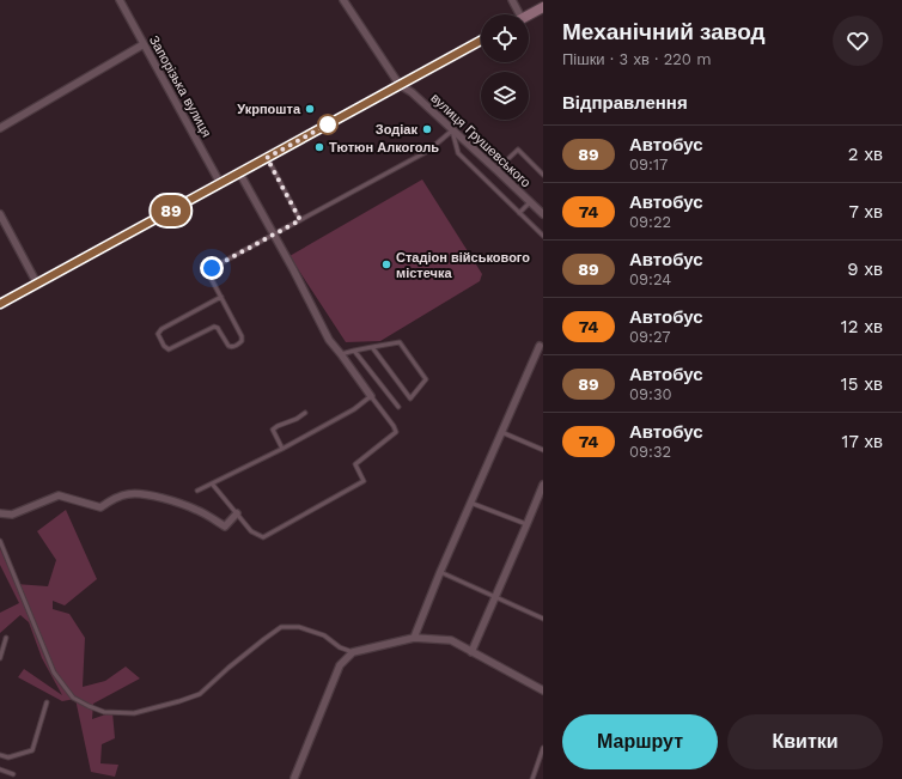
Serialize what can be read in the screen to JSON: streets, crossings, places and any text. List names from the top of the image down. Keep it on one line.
{"streets":{"street":["Запорізька вулиця","вулиця Грушевського"]},"places":["Укрпошта","Зодіак","Тютюн Алкоголь","Стадіон військового містечка"],"lines":["bus line 89"],"page":{"on_map":"89","heading":[["Механічний завод","Пішки · 3 хв · 220 m"],"Відправлення"],"list":[{"mark":"89","name":"Автобус","note":"09:17","value":"2 хв"},{"mark":"74","name":"Автобус","note":"09:22","value":"7 хв"},{"mark":"89","name":"Автобус","note":"09:24","value":"9 хв"},{"mark":"74","name":"Автобус","note":"09:27","value":"12 хв"},{"mark":"89","name":"Автобус","note":"09:30","value":"15 хв"},{"mark":"74","name":"Автобус","note":"09:32","value":"17 хв"}],"buttons":["Маршрут","Квитки"]}}
